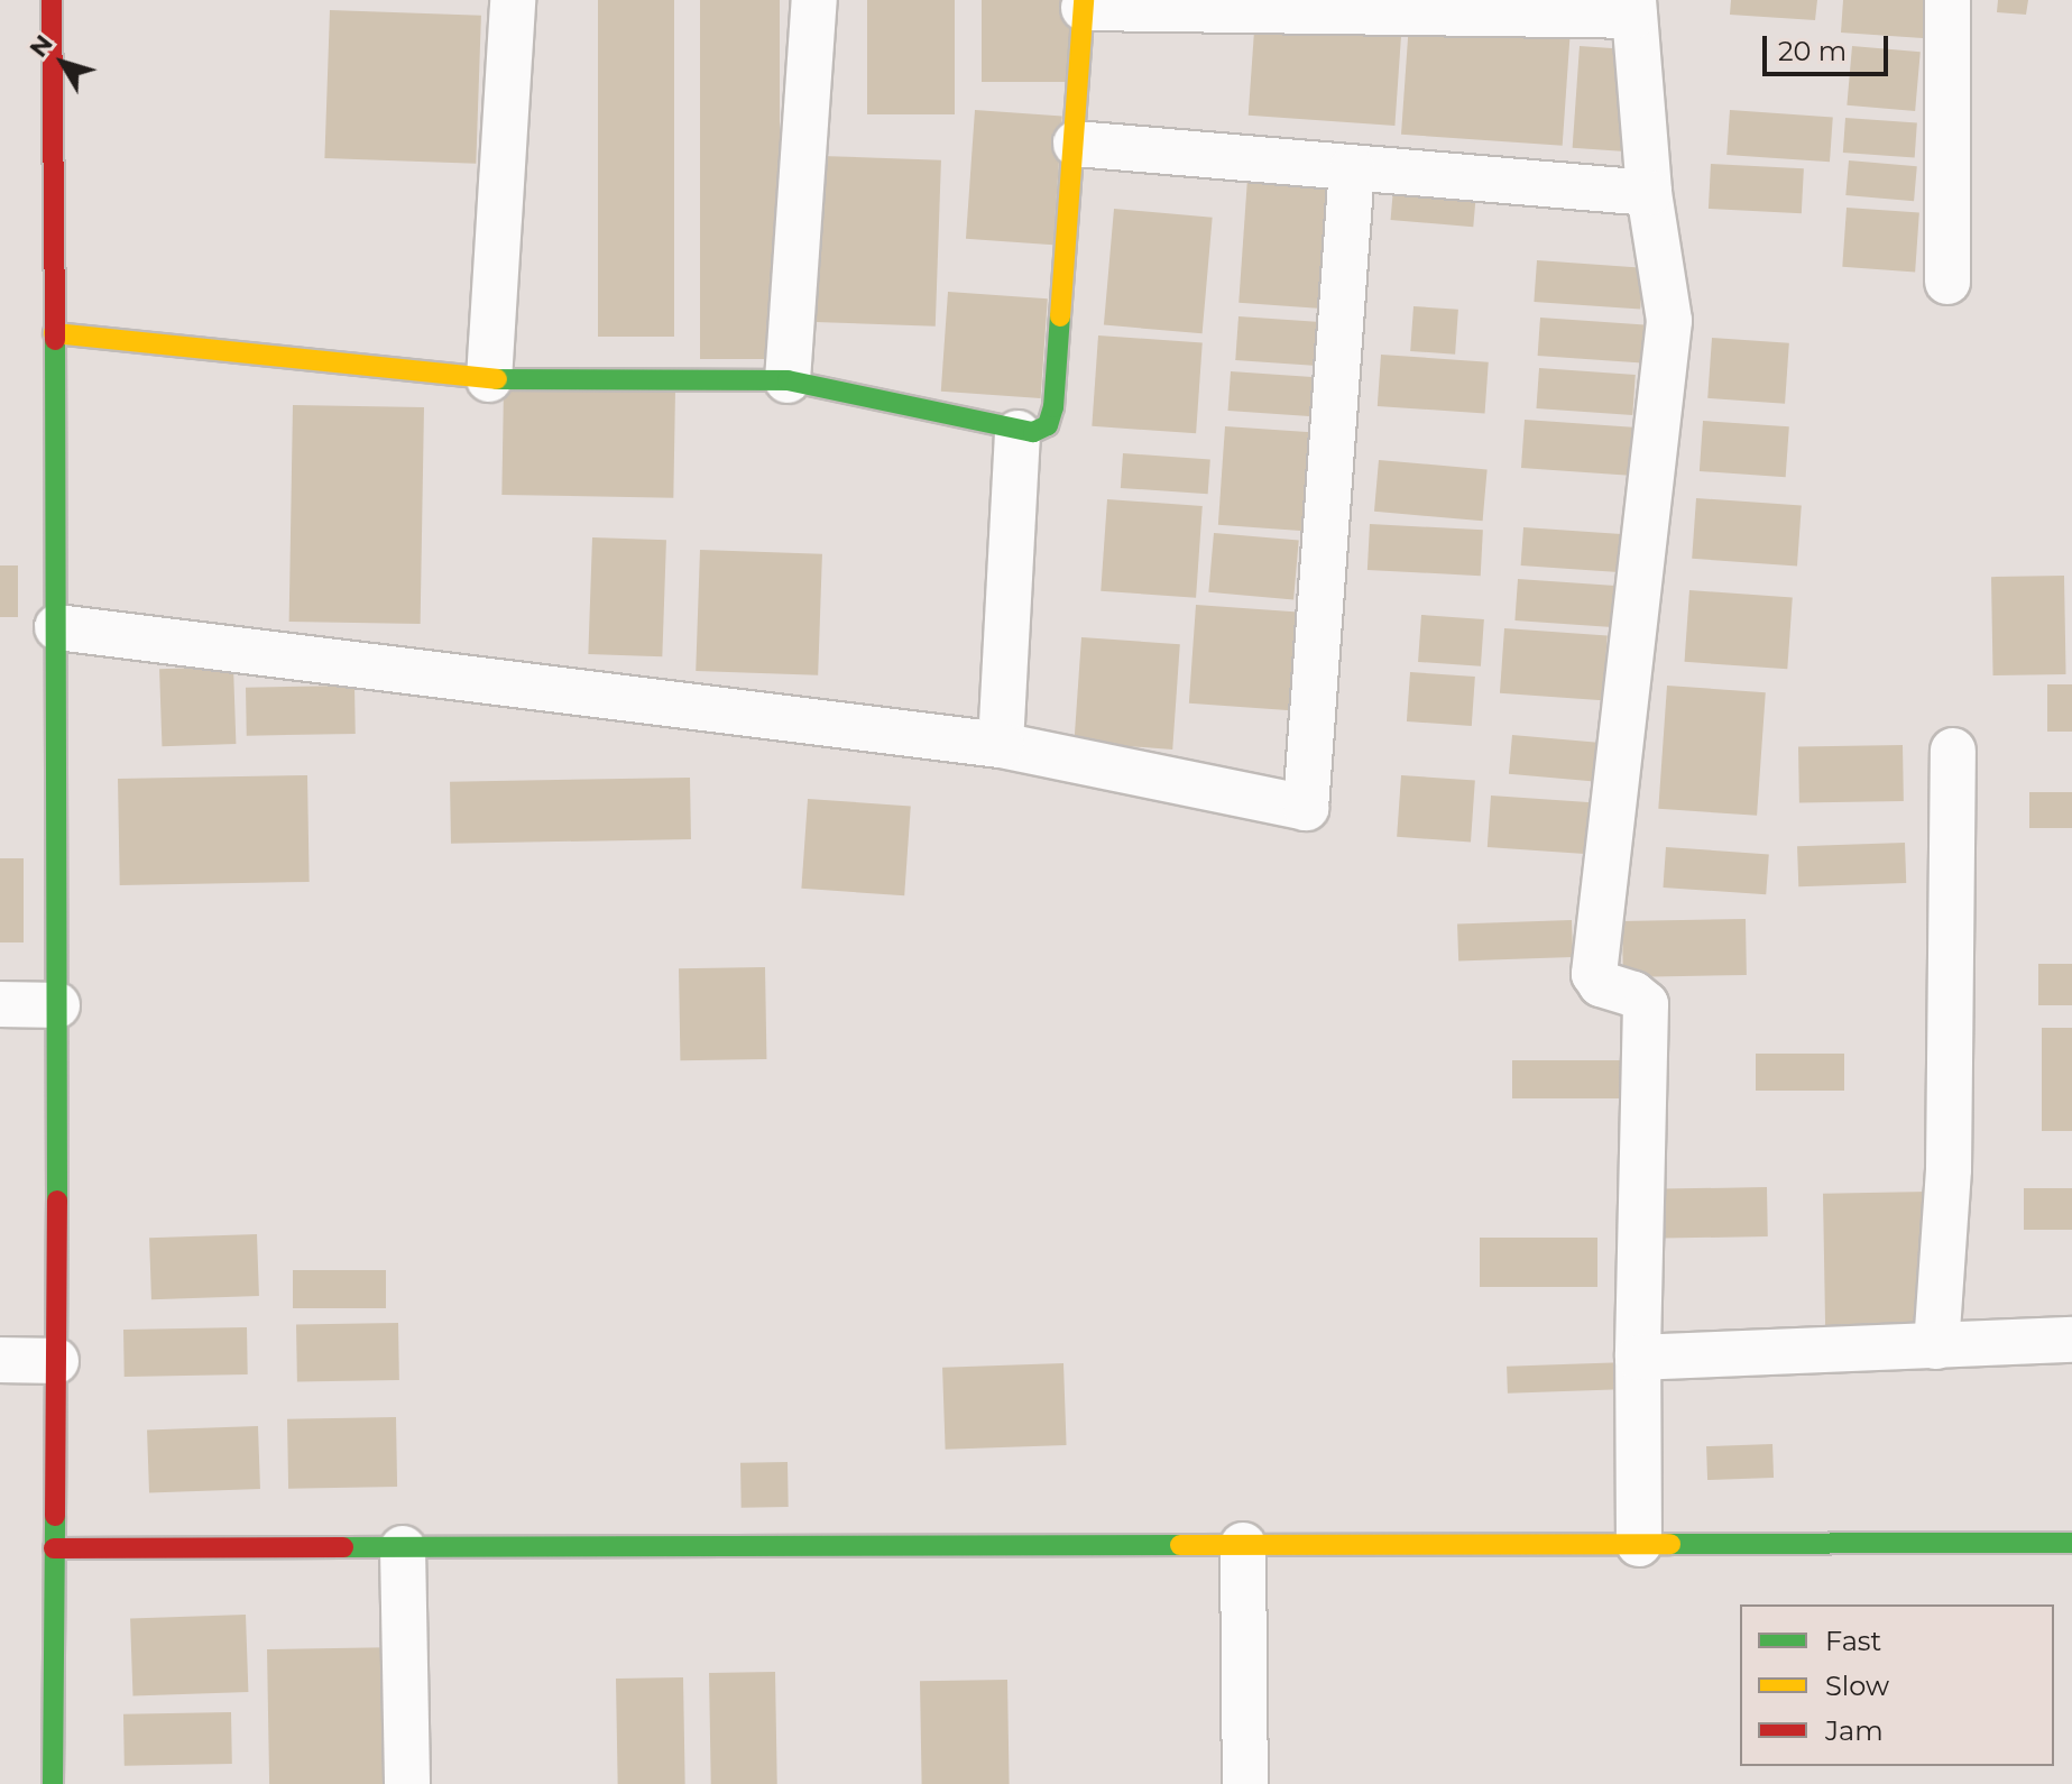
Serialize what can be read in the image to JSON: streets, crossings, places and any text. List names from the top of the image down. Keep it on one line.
{"legend":["Fast","Slow","Jam"],"scale_bar":"20 m","north":"top left"}
